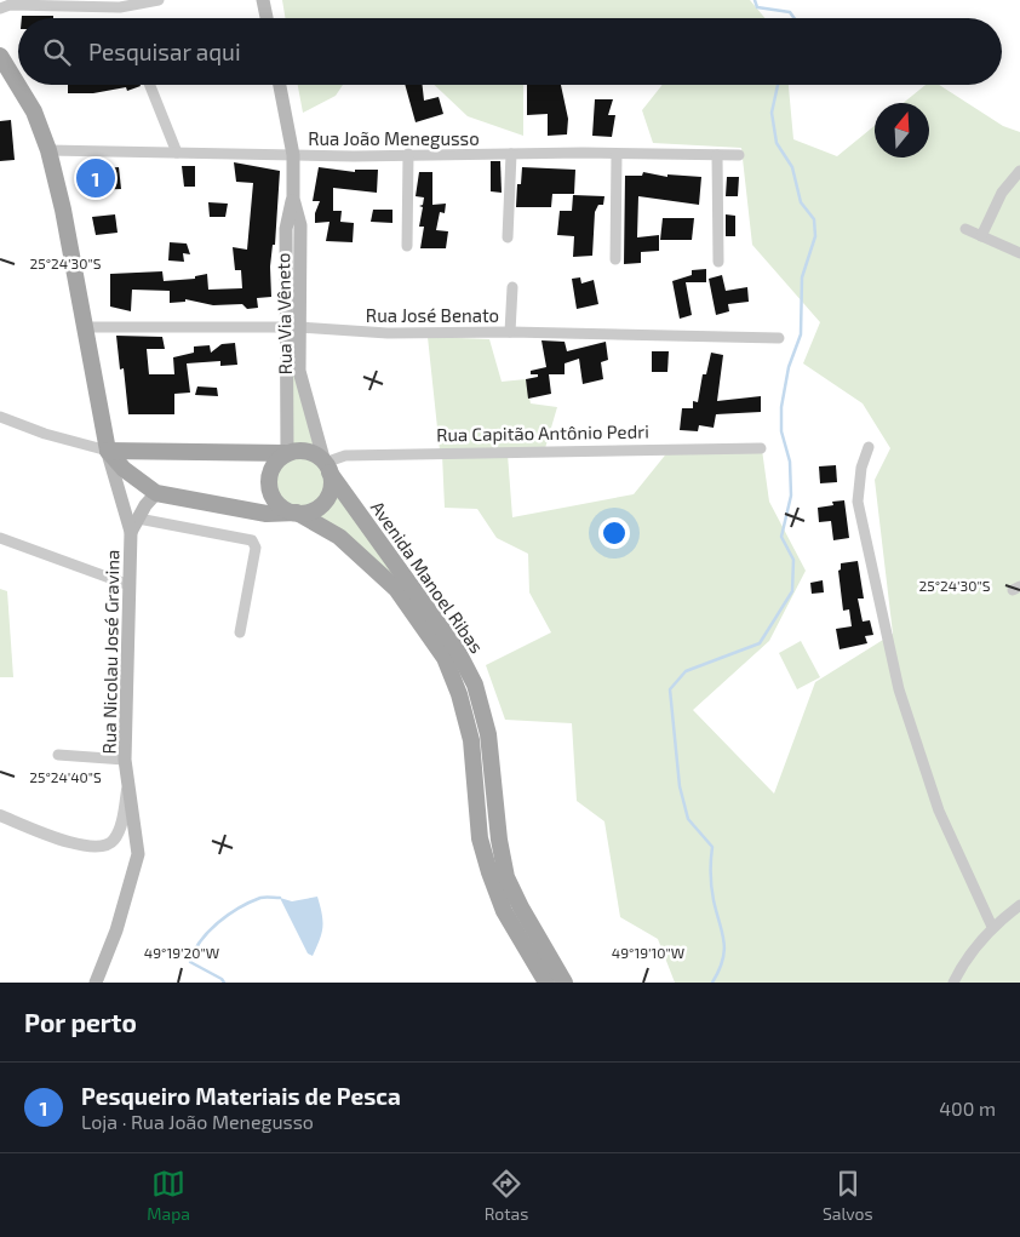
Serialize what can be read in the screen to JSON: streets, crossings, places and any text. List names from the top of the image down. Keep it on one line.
{"streets":{"main road":["Rua Via Vêneto","Avenida Manoel Ribas","Rua Nicolau José Gravina"],"street":["Rua João Menegusso","Rua José Benato","Rua Capitão Antônio Pedri"]},"crossings":[["Rua João Menegusso","Rua Via Vêneto"],["Rua Via Vêneto","Rua José Benato"],["Rua Via Vêneto","Rua Capitão Antônio Pedri"],["Rua Via Vêneto","Avenida Manoel Ribas"],["Rua Capitão Antônio Pedri","Avenida Manoel Ribas"],["Avenida Manoel Ribas","Rua Nicolau José Gravina"]],"north":"top","page":{"search":"Pesquisar aqui","pins":"1","heading":"Por perto","list":[{"mark":"1","name":"Pesqueiro Materiais de Pesca","note":"Loja · Rua João Menegusso","value":"400 m"}],"nav":["Mapa","Rotas","Salvos"]},"coordinates":["25°24'30\"S","25°24'40\"S","49°19'20\"W","49°19'10\"W"]}
